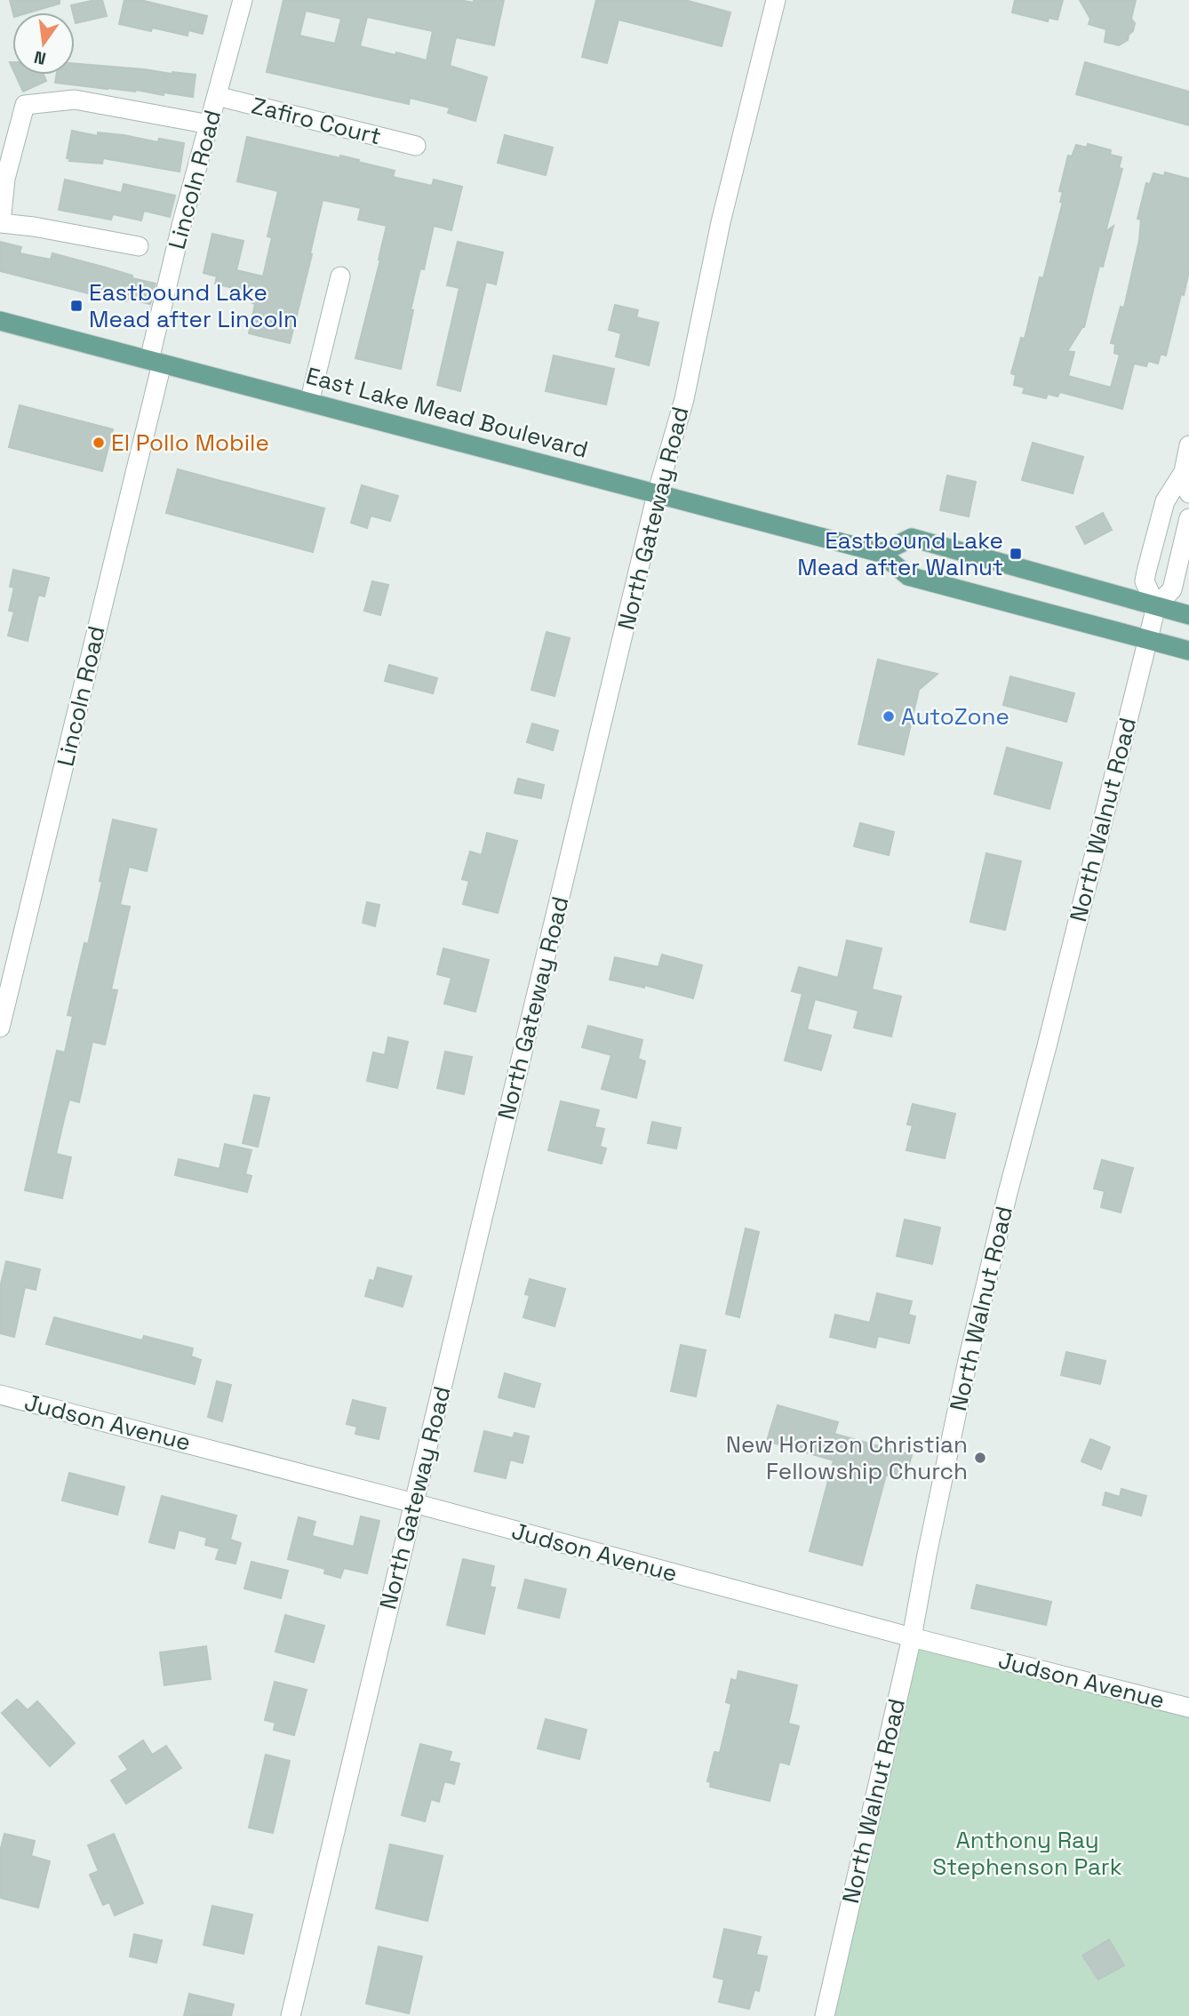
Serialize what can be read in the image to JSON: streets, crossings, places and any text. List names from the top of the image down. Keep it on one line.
{"streets":{"main road":["East Lake Mead Boulevard"],"street":["Zafiro Court","Lincoln Road","North Gateway Road","North Walnut Road","Judson Avenue"]},"crossings":[["Zafiro Court","Lincoln Road"],["Lincoln Road","East Lake Mead Boulevard"],["East Lake Mead Boulevard","North Gateway Road"],["East Lake Mead Boulevard","North Walnut Road"],["North Gateway Road","Judson Avenue"],["North Walnut Road","Judson Avenue"]],"parks":["Anthony Ray Stephenson Park"],"places":{"transit":["Eastbound Lake Mead after Lincoln","Eastbound Lake Mead after Walnut"],"other":["El Pollo Mobile","AutoZone","New Horizon Christian Fellowship Church"]},"north":"bottom"}
